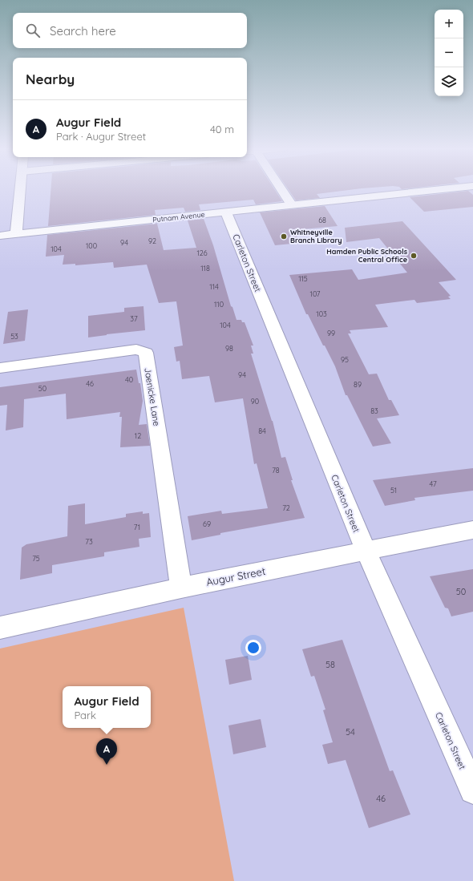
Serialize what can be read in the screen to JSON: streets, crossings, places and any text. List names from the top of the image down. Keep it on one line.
{"streets":{"street":["Putnam Avenue","Carleton Street","Jaenicke Lane","Augur Street"]},"crossings":[["Putnam Avenue","Carleton Street"],["Carleton Street","Augur Street"],["Jaenicke Lane","Augur Street"]],"places":["Whitneyville Branch Library","Hamden Public Schools Central Office"],"house_numbers":["68","92","94","100","104","126","118","115","114","107","110","103","37","104","99","53","98","95","94","40","46","89","50","90","83","84","12","78","47","51","72","69","71","73","75","50","58","54","46"],"page":{"map_buttons":["+","−"],"search":"Search here","heading":"Nearby","list":[{"mark":"A","name":"Augur Field","note":"Park · Augur Street","value":"40 m"}],"popup":["Augur Field","Park"],"pins":"A"}}
